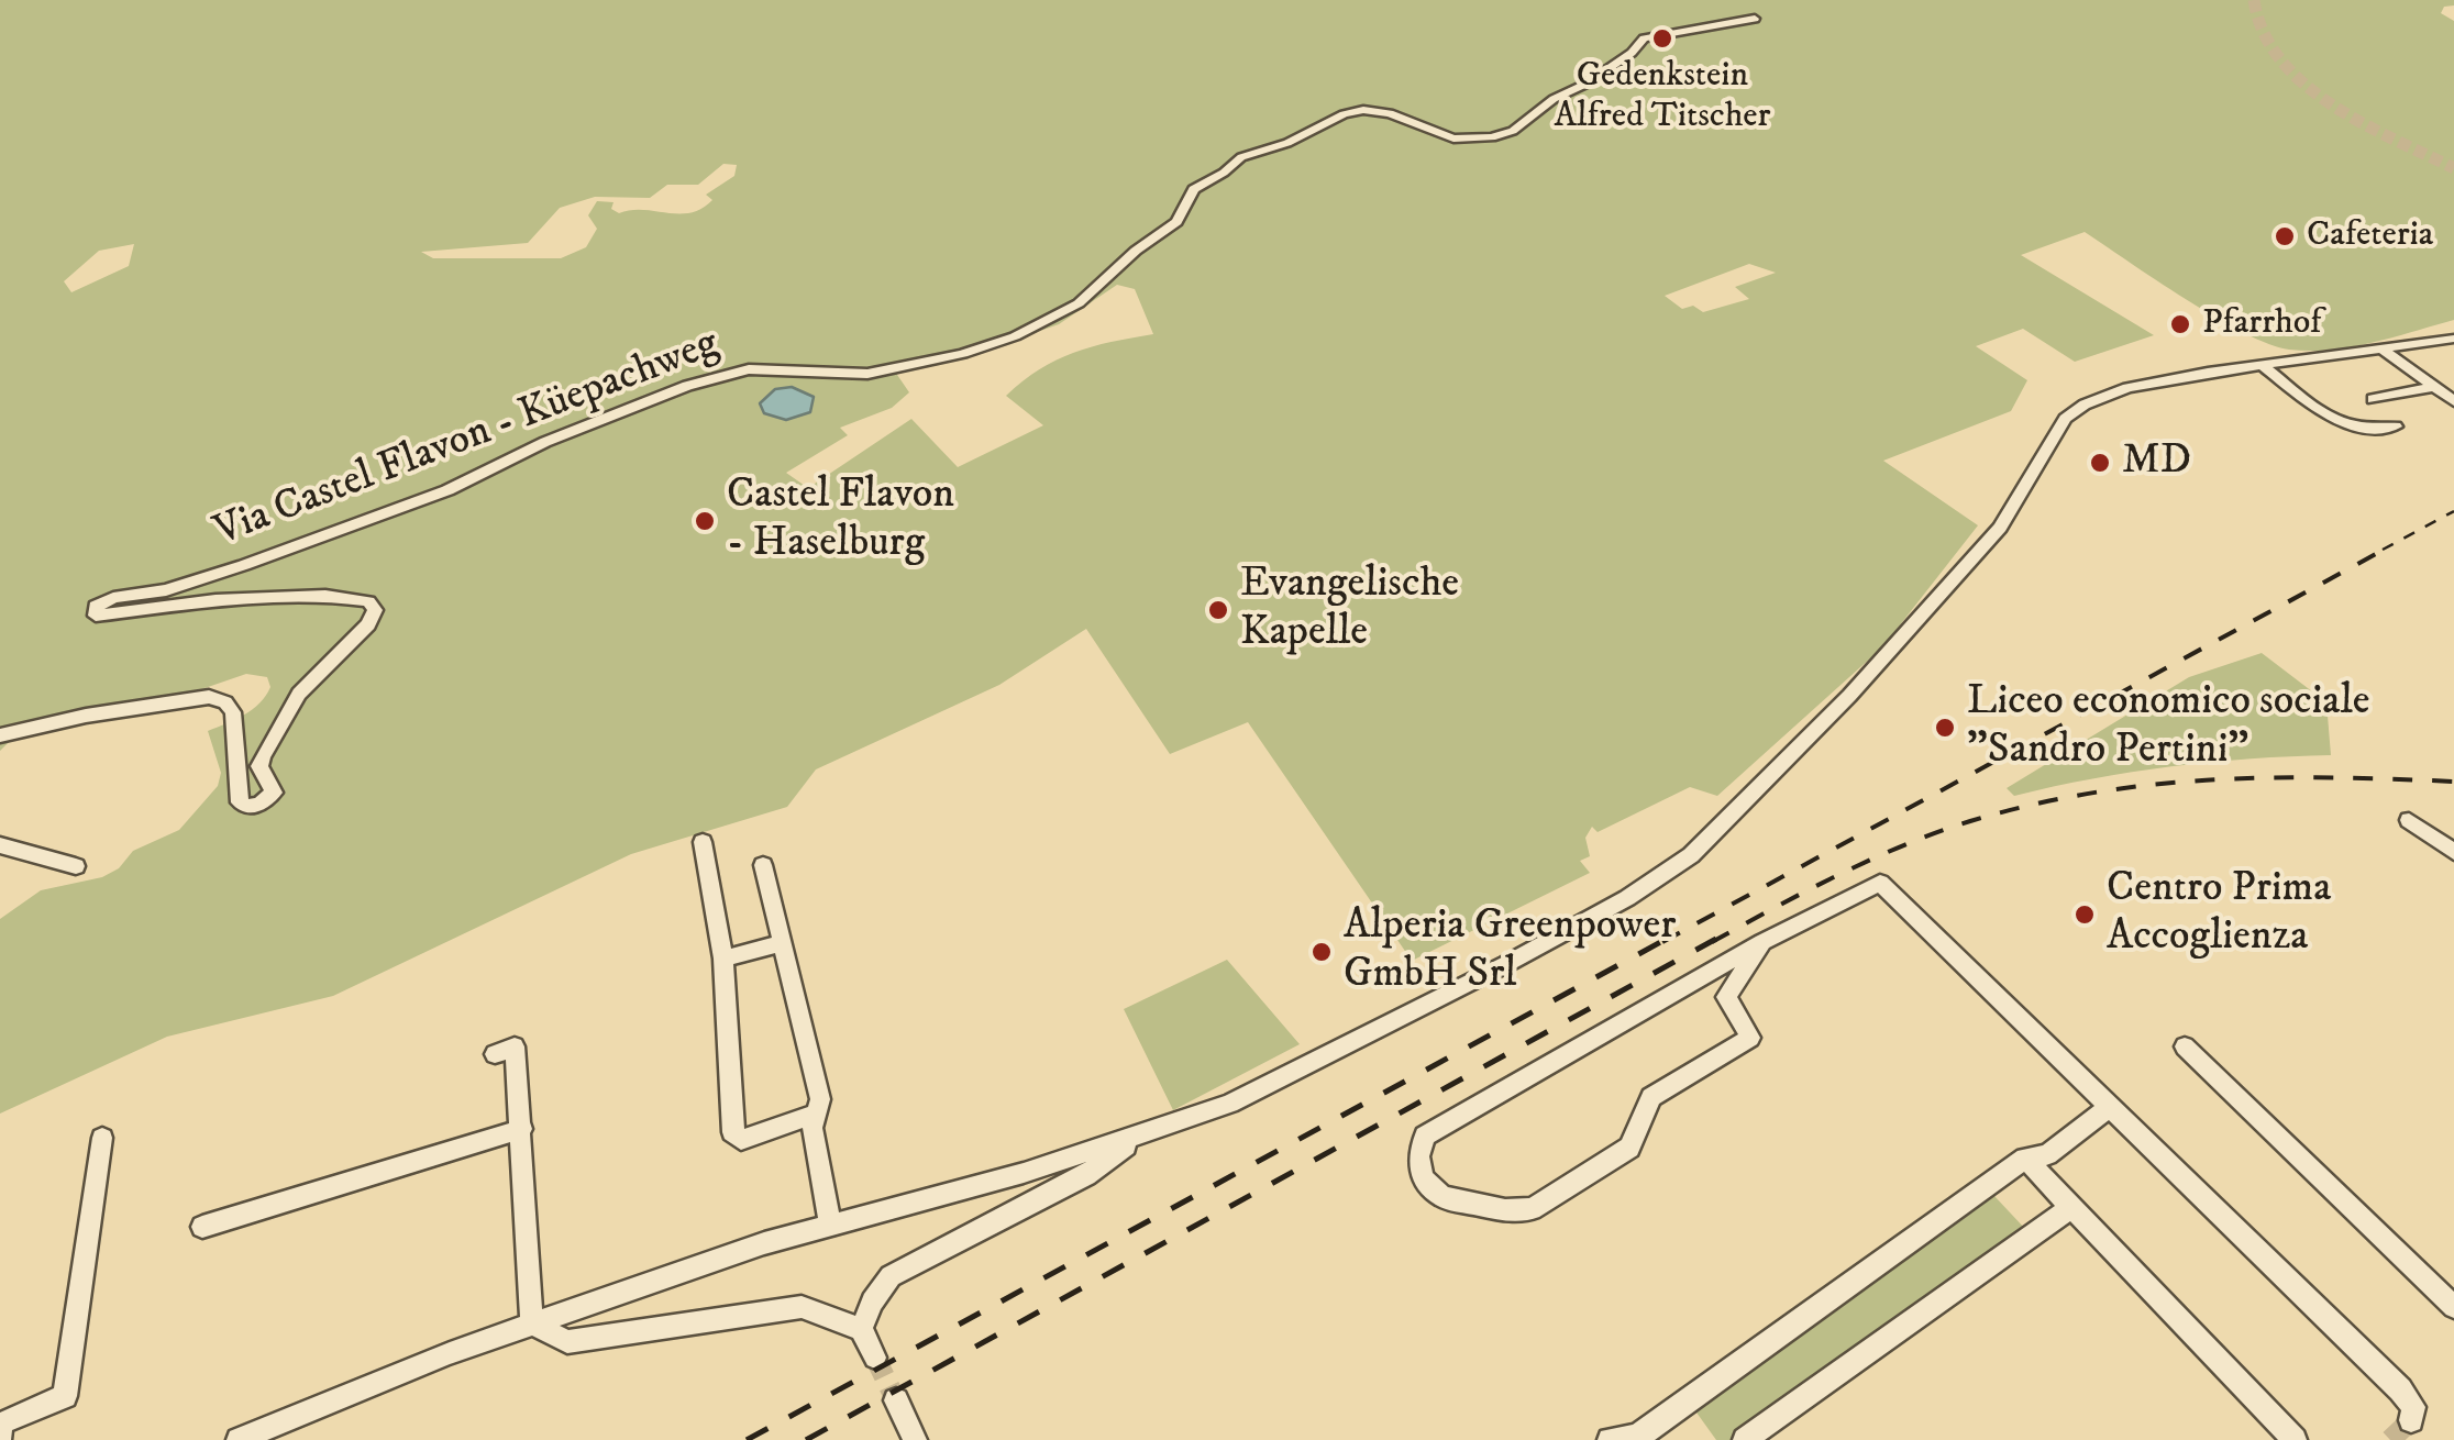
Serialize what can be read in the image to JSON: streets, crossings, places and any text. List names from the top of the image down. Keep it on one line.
{"streets":{"street":["Via Castel Flavon - Küepachweg"]},"places":["Gedenkstein Alfred Titscher","Cafeteria","Pfarrhof","MD","Castel Flavon - Haselburg","Evangelische Kapelle","Liceo economico sociale \"Sandro Pertini\"","Centro Prima Accoglienza","Alperia Greenpower GmbH Srl"]}
